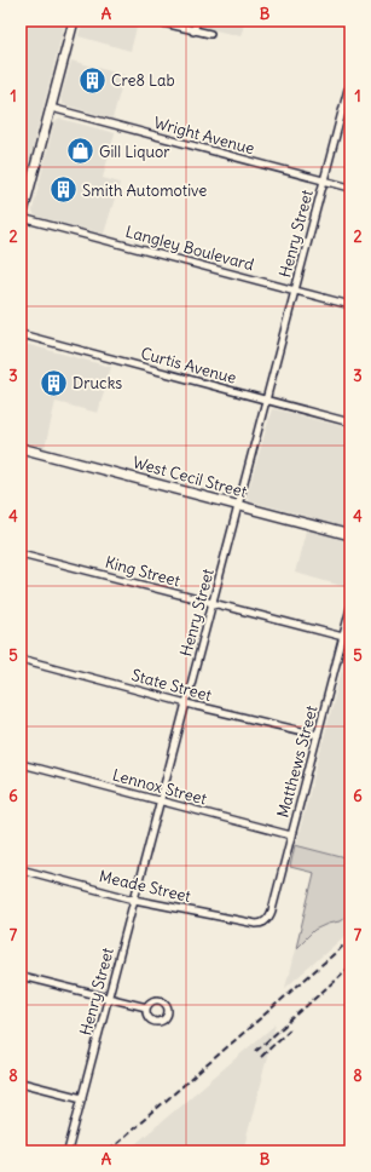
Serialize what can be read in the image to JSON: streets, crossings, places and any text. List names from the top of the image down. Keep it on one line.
{"streets":{"main road":["West Cecil Street"],"street":["Wright Avenue","Henry Street","Langley Boulevard","Curtis Avenue","King Street","State Street","Matthews Street","Lennox Street","Meade Street"]},"crossings":[["Wright Avenue","Henry Street"],["Henry Street","Langley Boulevard"],["Henry Street","Curtis Avenue"],["Henry Street","West Cecil Street"],["Henry Street","King Street"],["Henry Street","State Street"],["Henry Street","Lennox Street"],["Henry Street","Meade Street"],["King Street","Matthews Street"],["State Street","Matthews Street"],["Matthews Street","Lennox Street"],["Matthews Street","Meade Street"]],"places":{"building":["Cre8 Lab","Smith Automotive","Drucks"],"shop":["Gill Liquor"]},"grid":{"columns":["A","B"],"rows":["1","2","3","4","5","6","7","8"]}}
